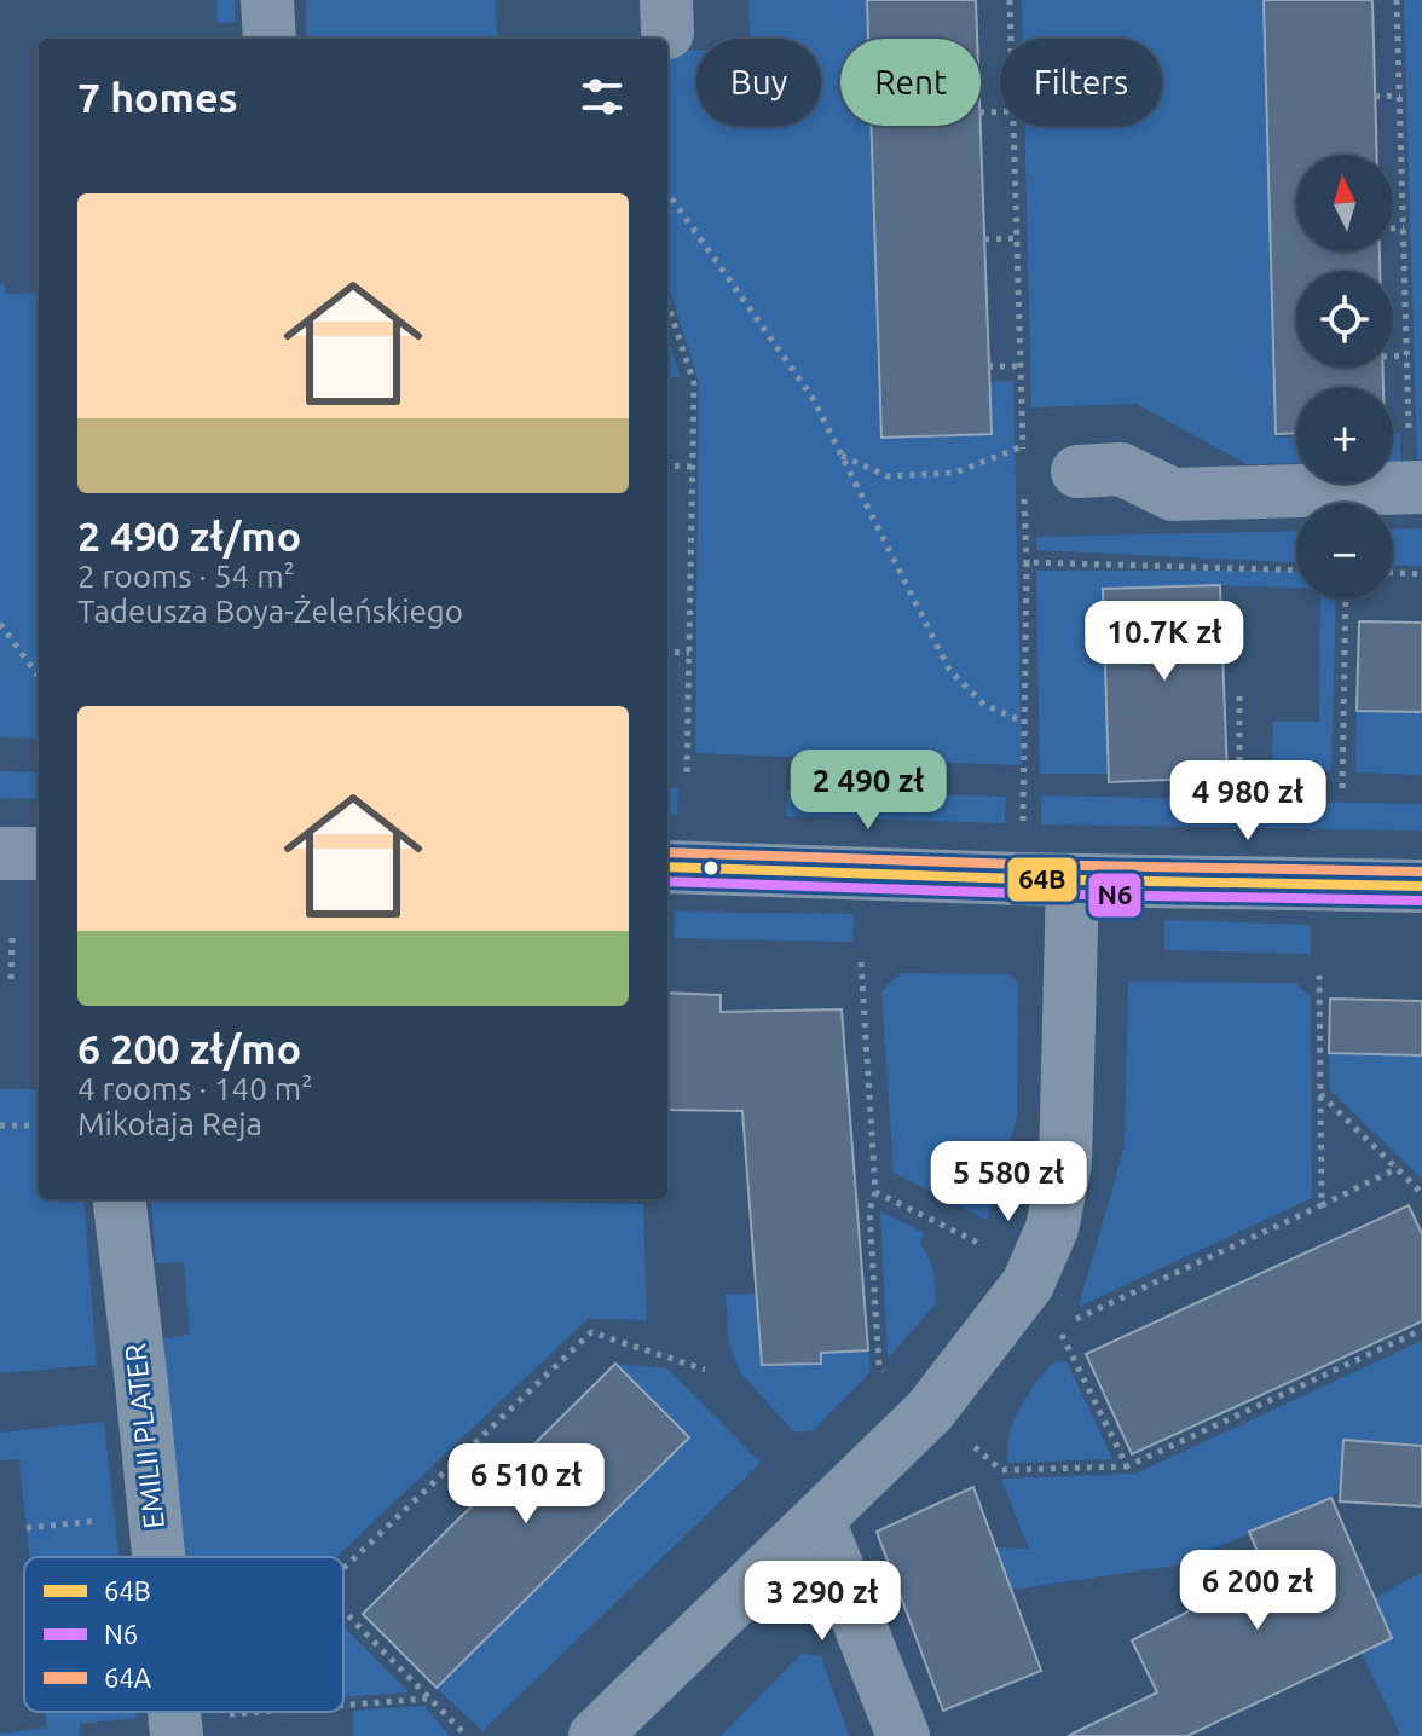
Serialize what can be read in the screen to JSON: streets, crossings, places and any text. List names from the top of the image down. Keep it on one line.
{"streets":{"street":["EMILII PLATER"]},"lines":["transit line 64A","transit line 64B","transit line N6"],"legend":["64B","N6","64A"],"north":"top","page":{"chip":["Buy","Rent","Filters"],"heading":"7 homes","map_buttons":["+","−"],"list":[{"name":"2 490 zł/mo","note":"2 rooms · 54 m² · Tadeusza Boya-Żeleńskiego"},{"name":"6 200 zł/mo","note":"4 rooms · 140 m² · Mikołaja Reja"}],"price":["10.7K zł","2 490 zł","4 980 zł","5 580 zł","6 510 zł","6 200 zł","3 290 zł"]}}
